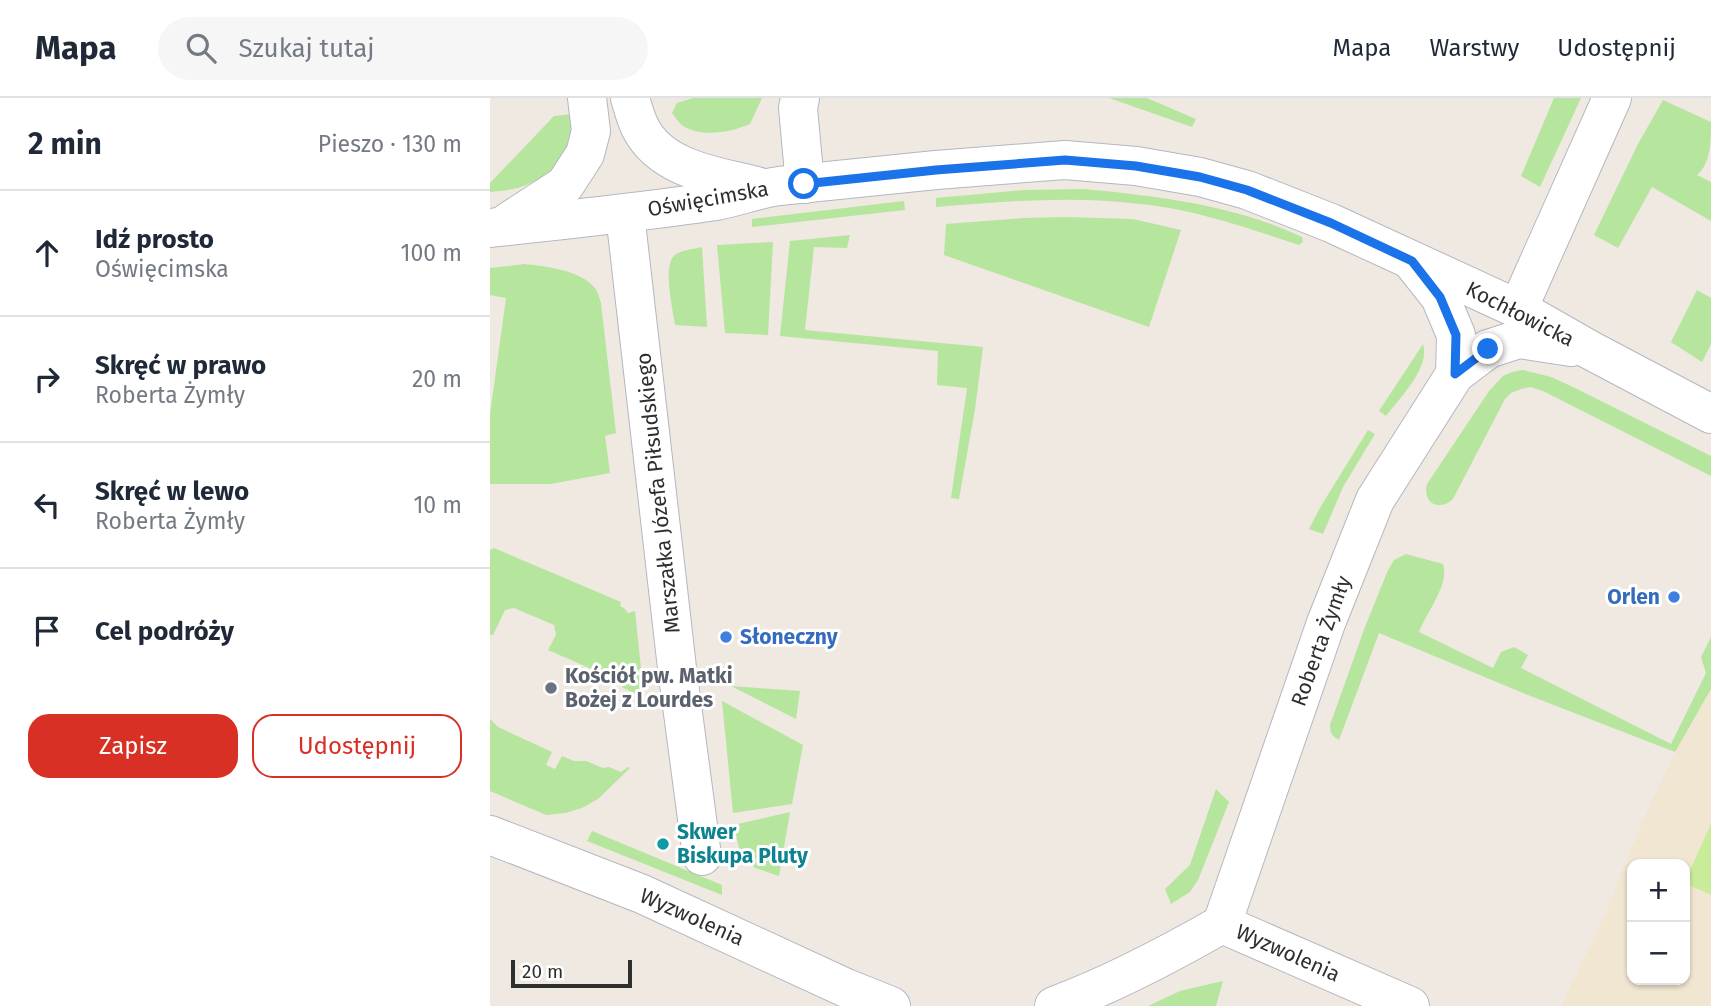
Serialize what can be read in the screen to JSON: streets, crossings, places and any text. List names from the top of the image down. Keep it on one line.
{"streets":{"street":["Oświęcimska","Kochłowicka","Marszałka Józefa Piłsudskiego","Roberta Żymły","Wyzwolenia"]},"crossings":[["Oświęcimska","Kochłowicka"],["Oświęcimska","Marszałka Józefa Piłsudskiego"],["Kochłowicka","Roberta Żymły"],["Roberta Żymły","Wyzwolenia"]],"places":["Orlen","Słoneczny","Kościół pw. Matki Bożej z Lourdes","Skwer Biskupa Pluty"],"scale_bar":"20 m","page":{"header":"Mapa","search":"Szukaj tutaj","nav":["Mapa","Warstwy","Udostępnij"],"heading":["2 min","Pieszo · 130 m"],"list":[["Idź prosto","Oświęcimska","100 m"],["Skręć w prawo","Roberta Żymły","20 m"],["Skręć w lewo","Roberta Żymły","10 m"],"Cel podróży"],"buttons":["Zapisz","Udostępnij"],"map_buttons":["+","−"],"scale":"20 m"}}
